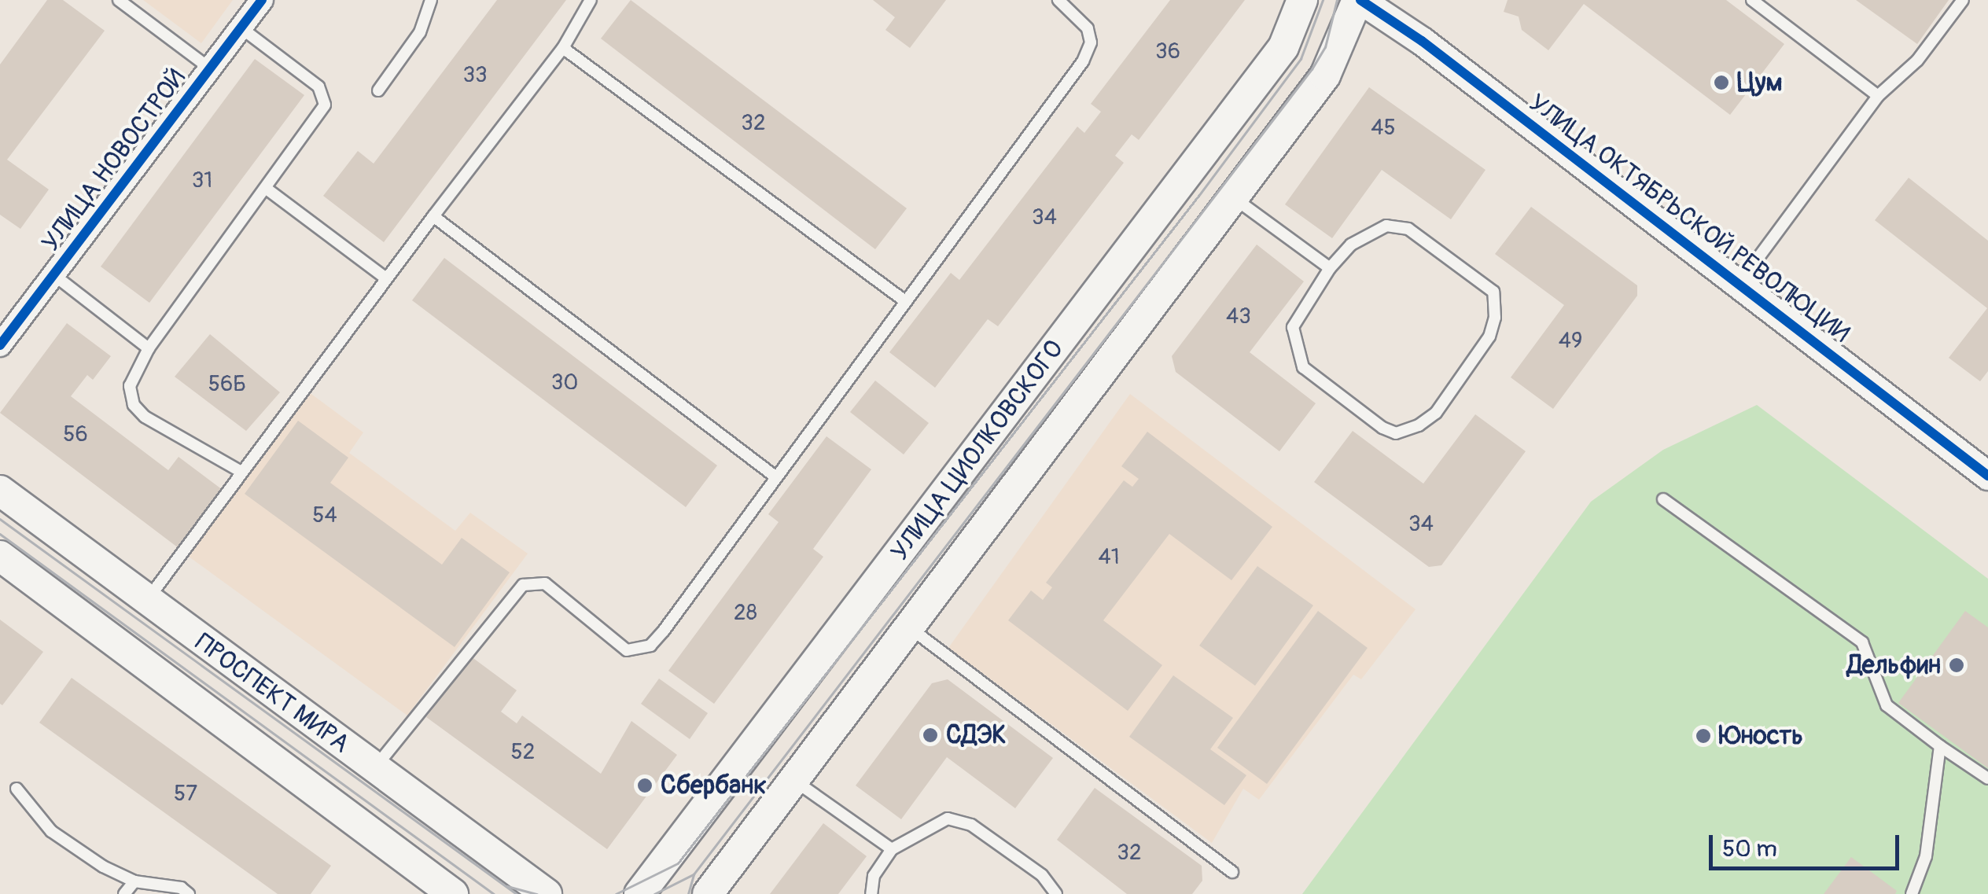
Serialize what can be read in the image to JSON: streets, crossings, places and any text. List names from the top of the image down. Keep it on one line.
{"streets":{"main road":["УЛИЦА ЦИОЛКОВСКОГО","ПРОСПЕКТ МИРА"],"street":["УЛИЦА НОВОСТРОЙ","УЛИЦА ОКТЯБРЬСКОЙ РЕВОЛЮЦИИ"]},"crossings":[["УЛИЦА ОКТЯБРЬСКОЙ РЕВОЛЮЦИИ","УЛИЦА ЦИОЛКОВСКОГО"]],"places":["Цум","Дельфин","СДЭК","Юность","Сбербанк"],"house_numbers":["36","33","32","45","31","34","43","49","30","56Б","56","54","34","41","28","52","57","32"],"scale_bar":"50 m"}
